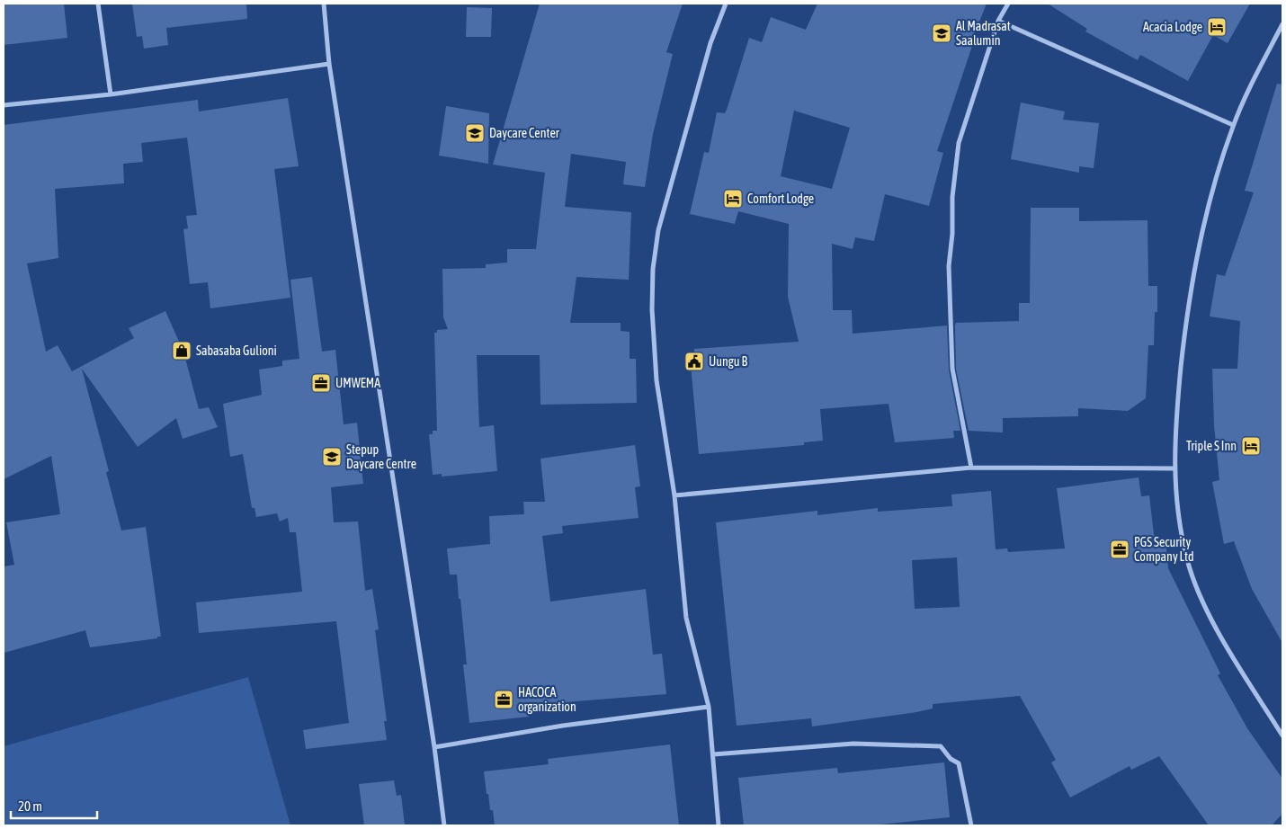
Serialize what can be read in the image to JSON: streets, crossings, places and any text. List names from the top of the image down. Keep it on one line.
{"places":{"hotel":["Acacia Lodge","Comfort Lodge","Triple S Inn"],"school or university":["Al Madrasat Saalumin","Daycare Center","Stepup Daycare Centre"],"shop":["Sabasaba Gulioni"],"public building":["Uungu B"],"office":["UMWEMA","PGS Security Company Ltd","HACOCA organization"]},"scale_bar":"20 m"}
